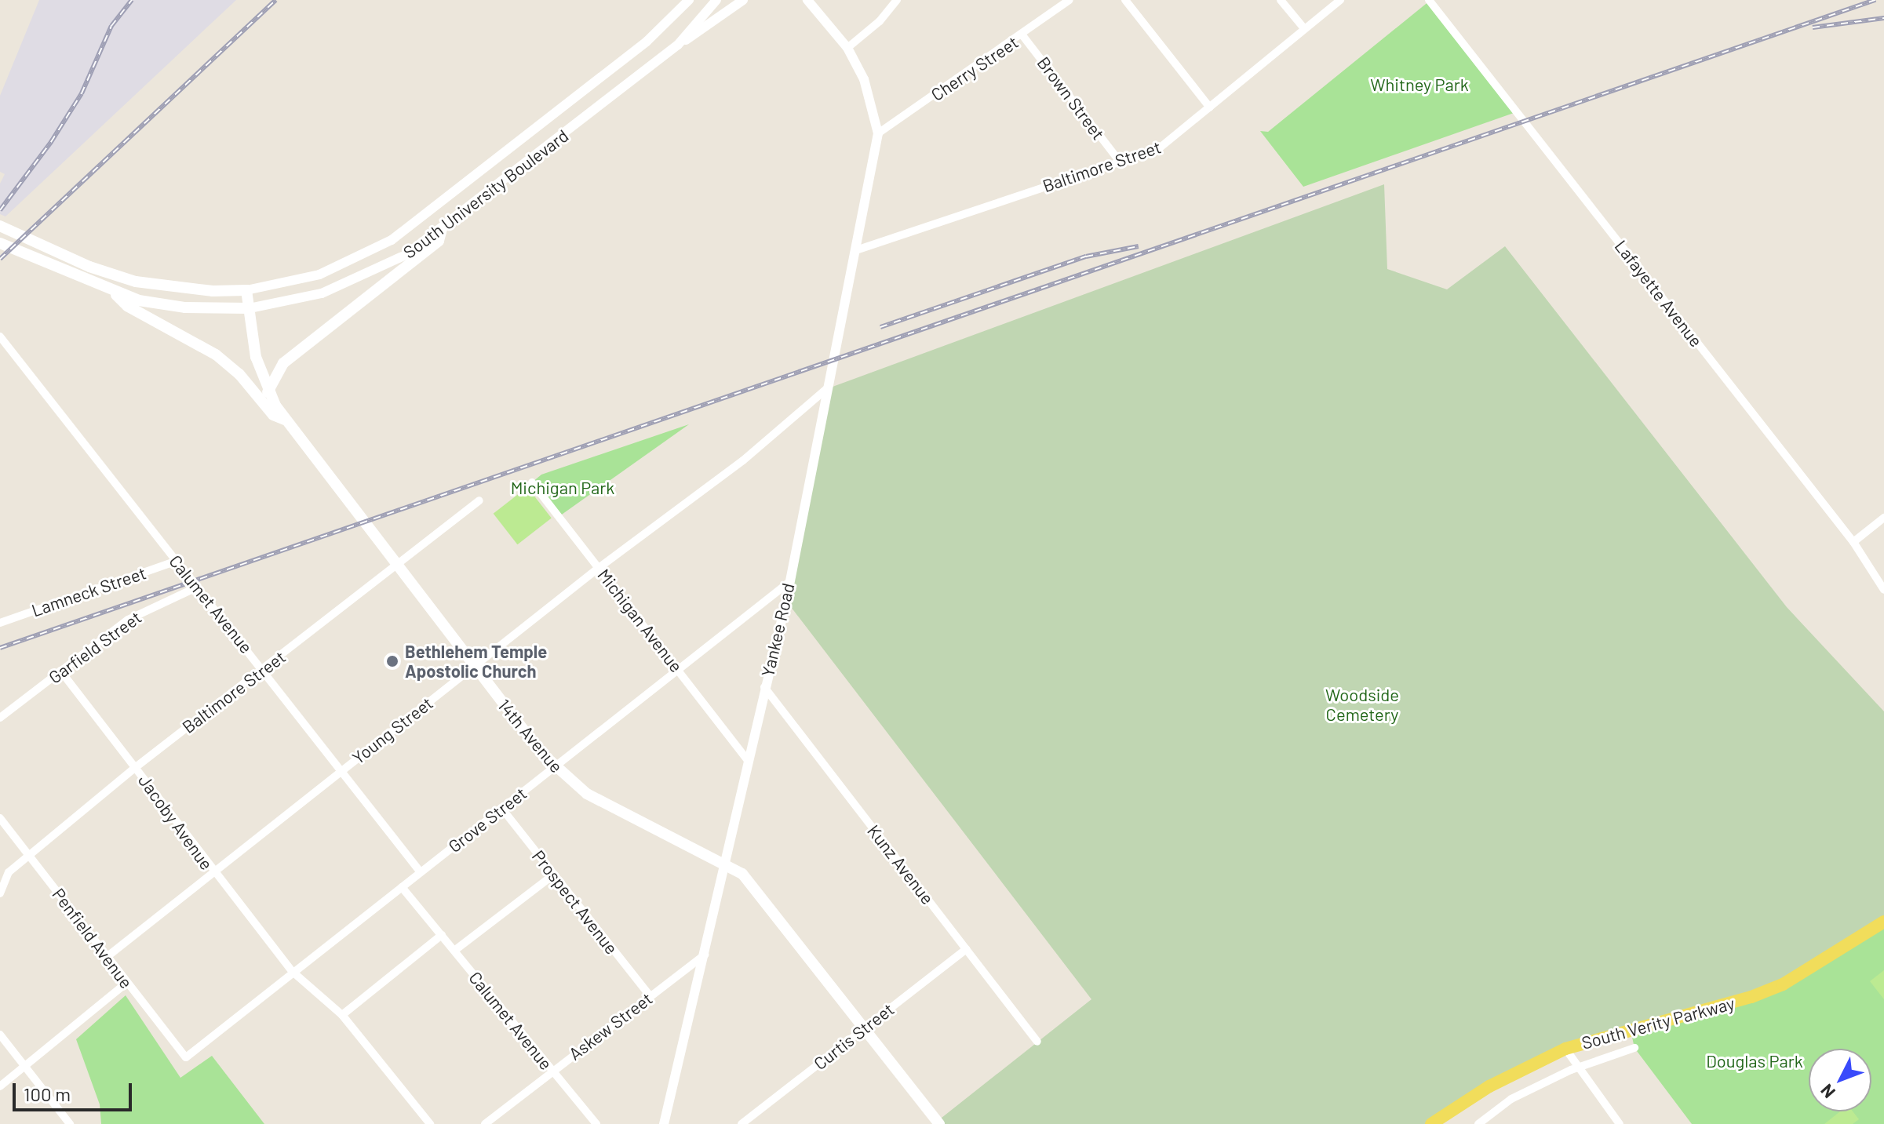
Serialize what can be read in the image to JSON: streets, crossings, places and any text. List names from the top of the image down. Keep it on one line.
{"streets":{"main road":["South University Boulevard","14th Avenue","South Verity Parkway"],"street":["Cherry Street","Brown Street","Baltimore Street","Lafayette Avenue","Lamneck Street","Calumet Avenue","Michigan Avenue","Yankee Road","Garfield Street","Young Street","Grove Street","Jacoby Avenue","Kunz Avenue","Prospect Avenue","Penfield Avenue","Askew Street","Curtis Street"]},"crossings":[["Cherry Street","Brown Street"],["Cherry Street","Yankee Road"],["Brown Street","Baltimore Street"],["Baltimore Street","Calumet Avenue"],["Baltimore Street","Yankee Road"],["Baltimore Street","14th Avenue"],["Baltimore Street","Jacoby Avenue"],["Baltimore Street","Penfield Avenue"],["South University Boulevard","14th Avenue"],["Lamneck Street","Calumet Avenue"],["Calumet Avenue","Garfield Street"],["Calumet Avenue","Young Street"],["Calumet Avenue","Grove Street"],["Calumet Avenue","Askew Street"],["Michigan Avenue","Yankee Road"],["Michigan Avenue","Young Street"],["Michigan Avenue","Grove Street"],["Yankee Road","Young Street"],["Yankee Road","14th Avenue"],["Yankee Road","Grove Street"],["Yankee Road","Kunz Avenue"],["Yankee Road","Askew Street"],["Garfield Street","Jacoby Avenue"],["Young Street","14th Avenue"],["Young Street","Jacoby Avenue"],["Young Street","Penfield Avenue"],["14th Avenue","Grove Street"],["14th Avenue","Curtis Street"],["Grove Street","Jacoby Avenue"],["Grove Street","Prospect Avenue"],["Grove Street","Penfield Avenue"],["Kunz Avenue","Curtis Street"],["Prospect Avenue","Askew Street"]],"parks":["Whitney Park","Michigan Park","Woodside Cemetery","Douglas Park"],"places":["Bethlehem Temple Apostolic Church"],"scale_bar":"100 m","north":"bottom left"}
